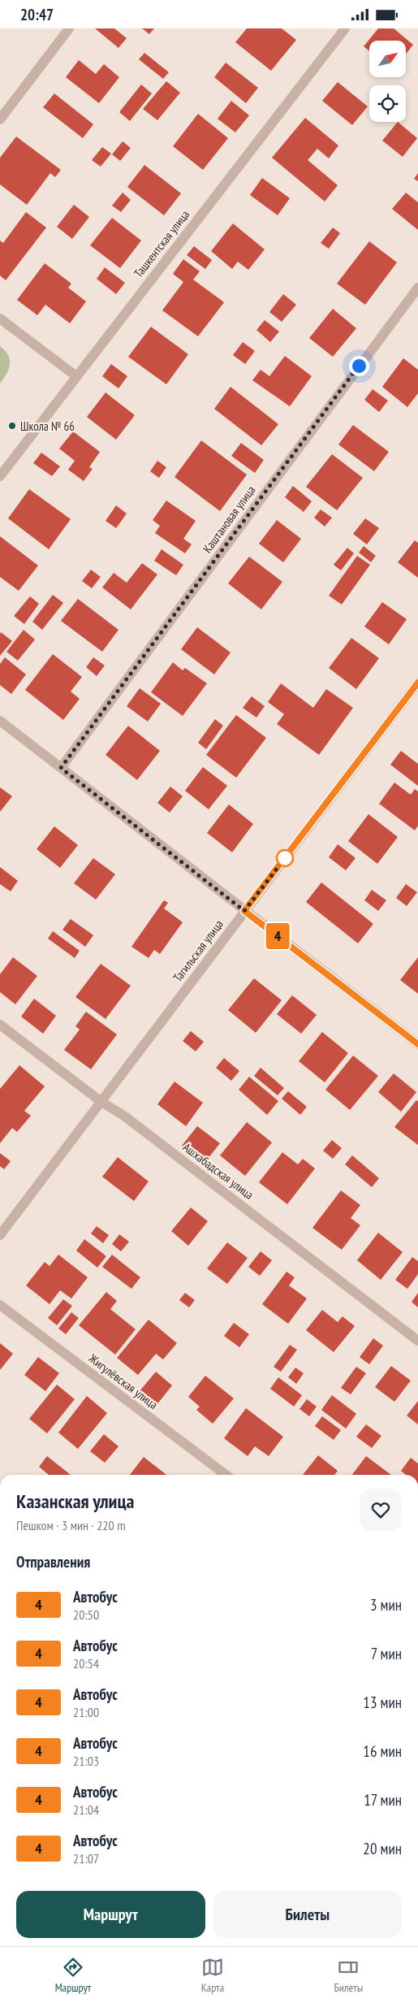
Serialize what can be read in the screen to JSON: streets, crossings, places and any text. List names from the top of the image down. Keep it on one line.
{"streets":{"street":["Ташкентская улица","Каштановая улица","Тагильская улица","Ашхабадская улица","Жигулёвская улица"]},"crossings":[["Тагильская улица","Ашхабадская улица"]],"places":["Школа № 66"],"lines":["bus line 4"],"north":"top right","page":{"status":"20:47","on_map":"4","heading":[["Казанская улица","Пешком · 3 мин · 220 m"],"Отправления"],"list":[{"mark":"4","name":"Автобус","note":"20:50","value":"3 мин"},{"mark":"4","name":"Автобус","note":"20:54","value":"7 мин"},{"mark":"4","name":"Автобус","note":"21:00","value":"13 мин"},{"mark":"4","name":"Автобус","note":"21:03","value":"16 мин"},{"mark":"4","name":"Автобус","note":"21:04","value":"17 мин"},{"mark":"4","name":"Автобус","note":"21:07","value":"20 мин"}],"buttons":["Маршрут","Билеты"],"tabs":["Маршрут","Карта","Билеты"]}}
